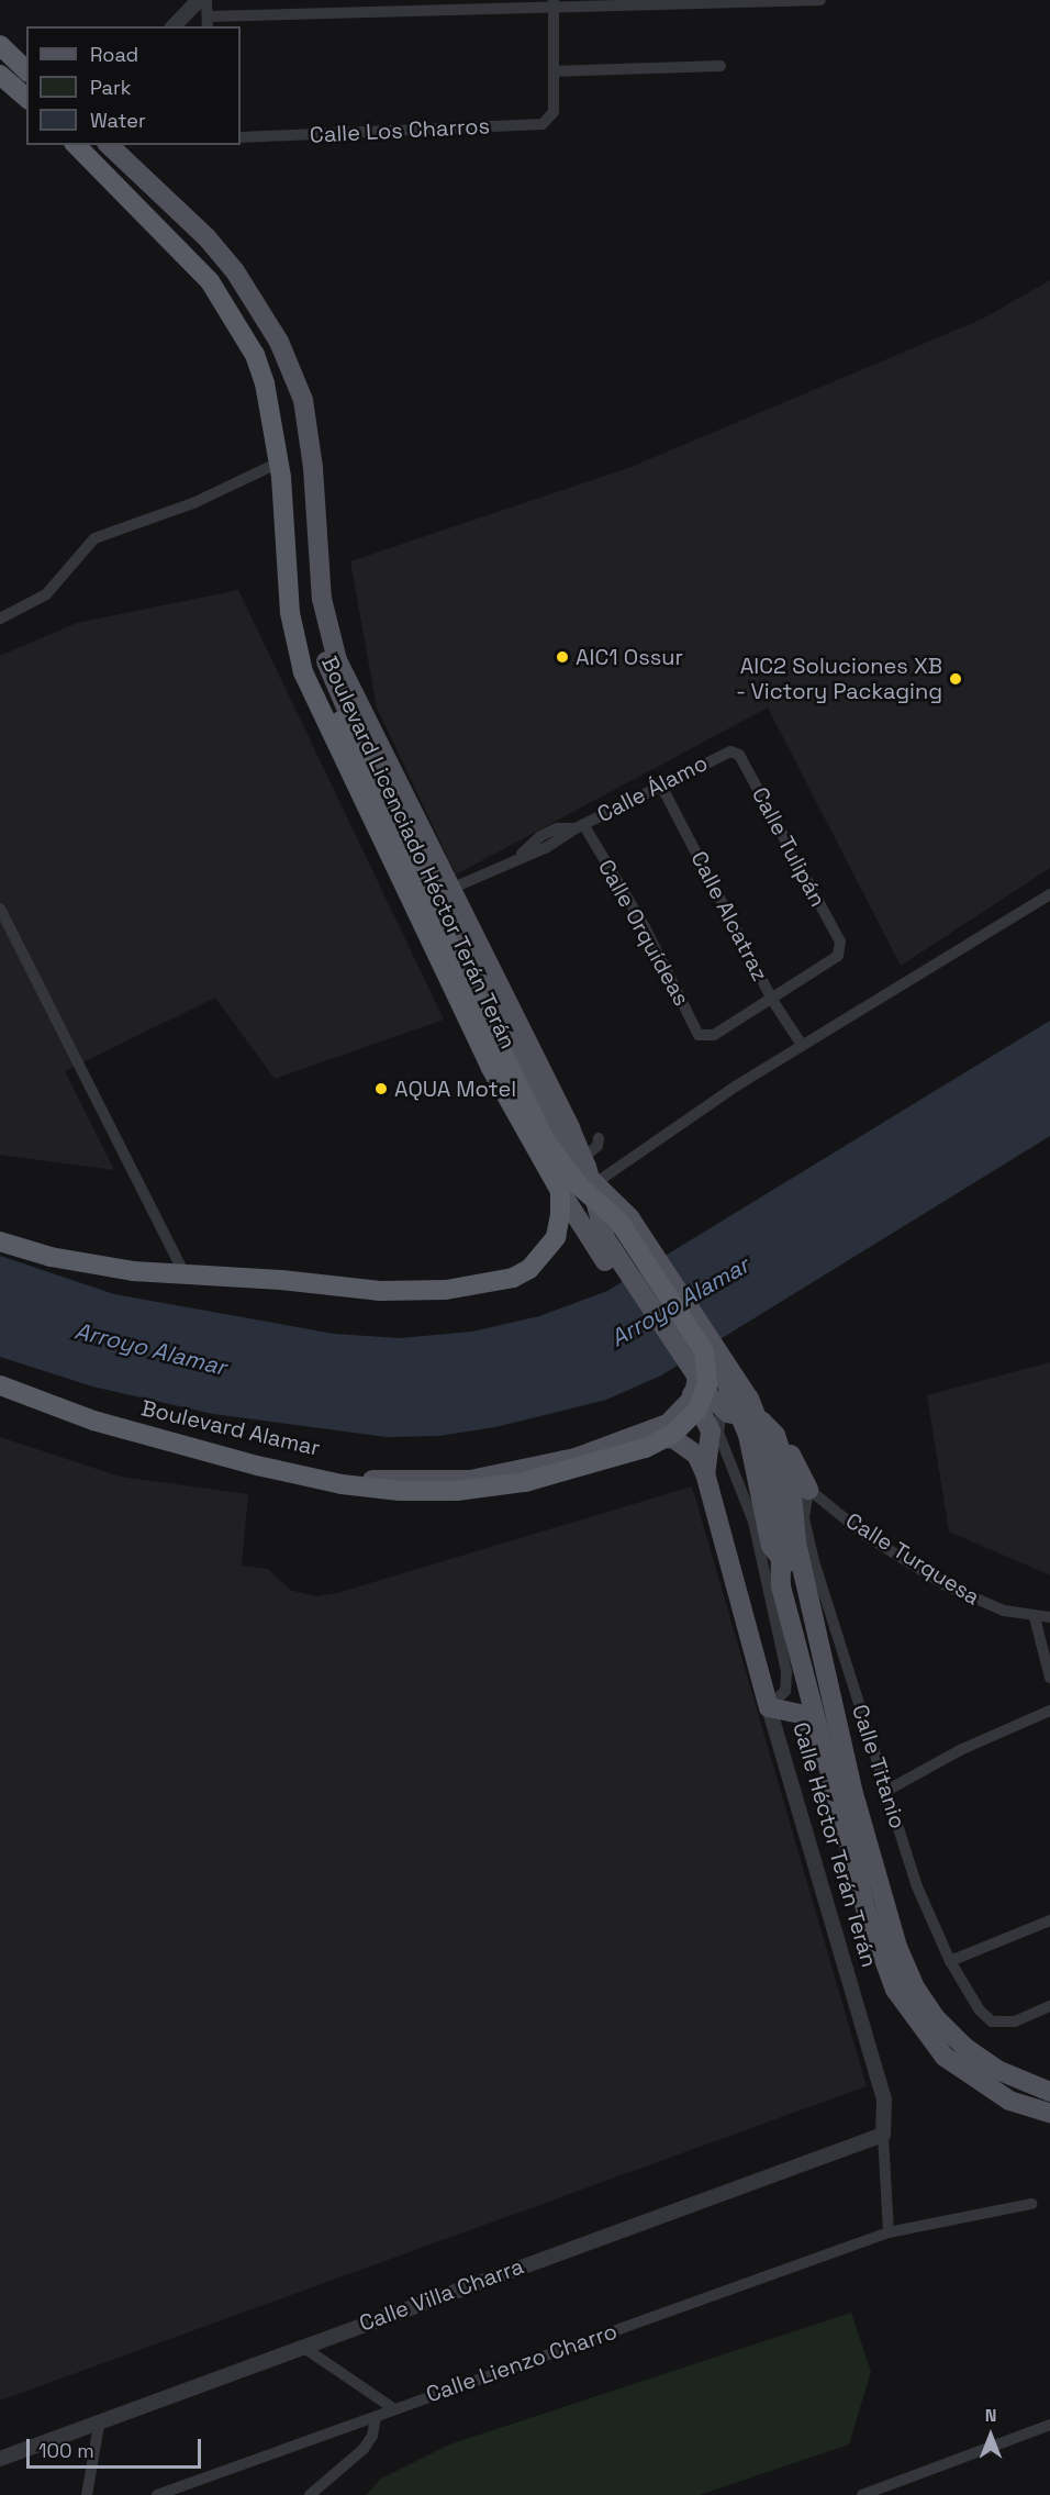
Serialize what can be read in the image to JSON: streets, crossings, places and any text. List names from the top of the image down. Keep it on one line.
{"streets":{"highway":["Boulevard Licenciado Héctor Terán Terán","Boulevard Alamar"],"main road":["Calle Héctor Terán Terán"],"street":["Calle Los Charros","Calle Álamo","Calle Tulipán","Calle Alcatraz","Calle Orquídeas","Calle Turquesa","Calle Titanio","Calle Villa Charra","Calle Lienzo Charro"]},"crossings":[["Calle Álamo","Calle Tulipán"],["Calle Álamo","Boulevard Licenciado Héctor Terán Terán"],["Calle Álamo","Calle Alcatraz"],["Calle Álamo","Calle Orquídeas"],["Calle Tulipán","Calle Alcatraz"],["Calle Tulipán","Calle Orquídeas"],["Boulevard Licenciado Héctor Terán Terán","Boulevard Alamar"],["Boulevard Licenciado Héctor Terán Terán","Calle Turquesa"],["Boulevard Licenciado Héctor Terán Terán","Calle Héctor Terán Terán"],["Calle Alcatraz","Calle Orquídeas"],["Boulevard Alamar","Calle Héctor Terán Terán"],["Calle Turquesa","Calle Titanio"],["Calle Héctor Terán Terán","Calle Villa Charra"],["Calle Héctor Terán Terán","Calle Lienzo Charro"]],"water":["Arroyo Alamar"],"places":["AIC1 Ossur","AIC2 Soluciones XB - Victory Packaging","AQUA Motel"],"legend":["Road","Park","Water"],"scale_bar":"100 m","north":"top"}
